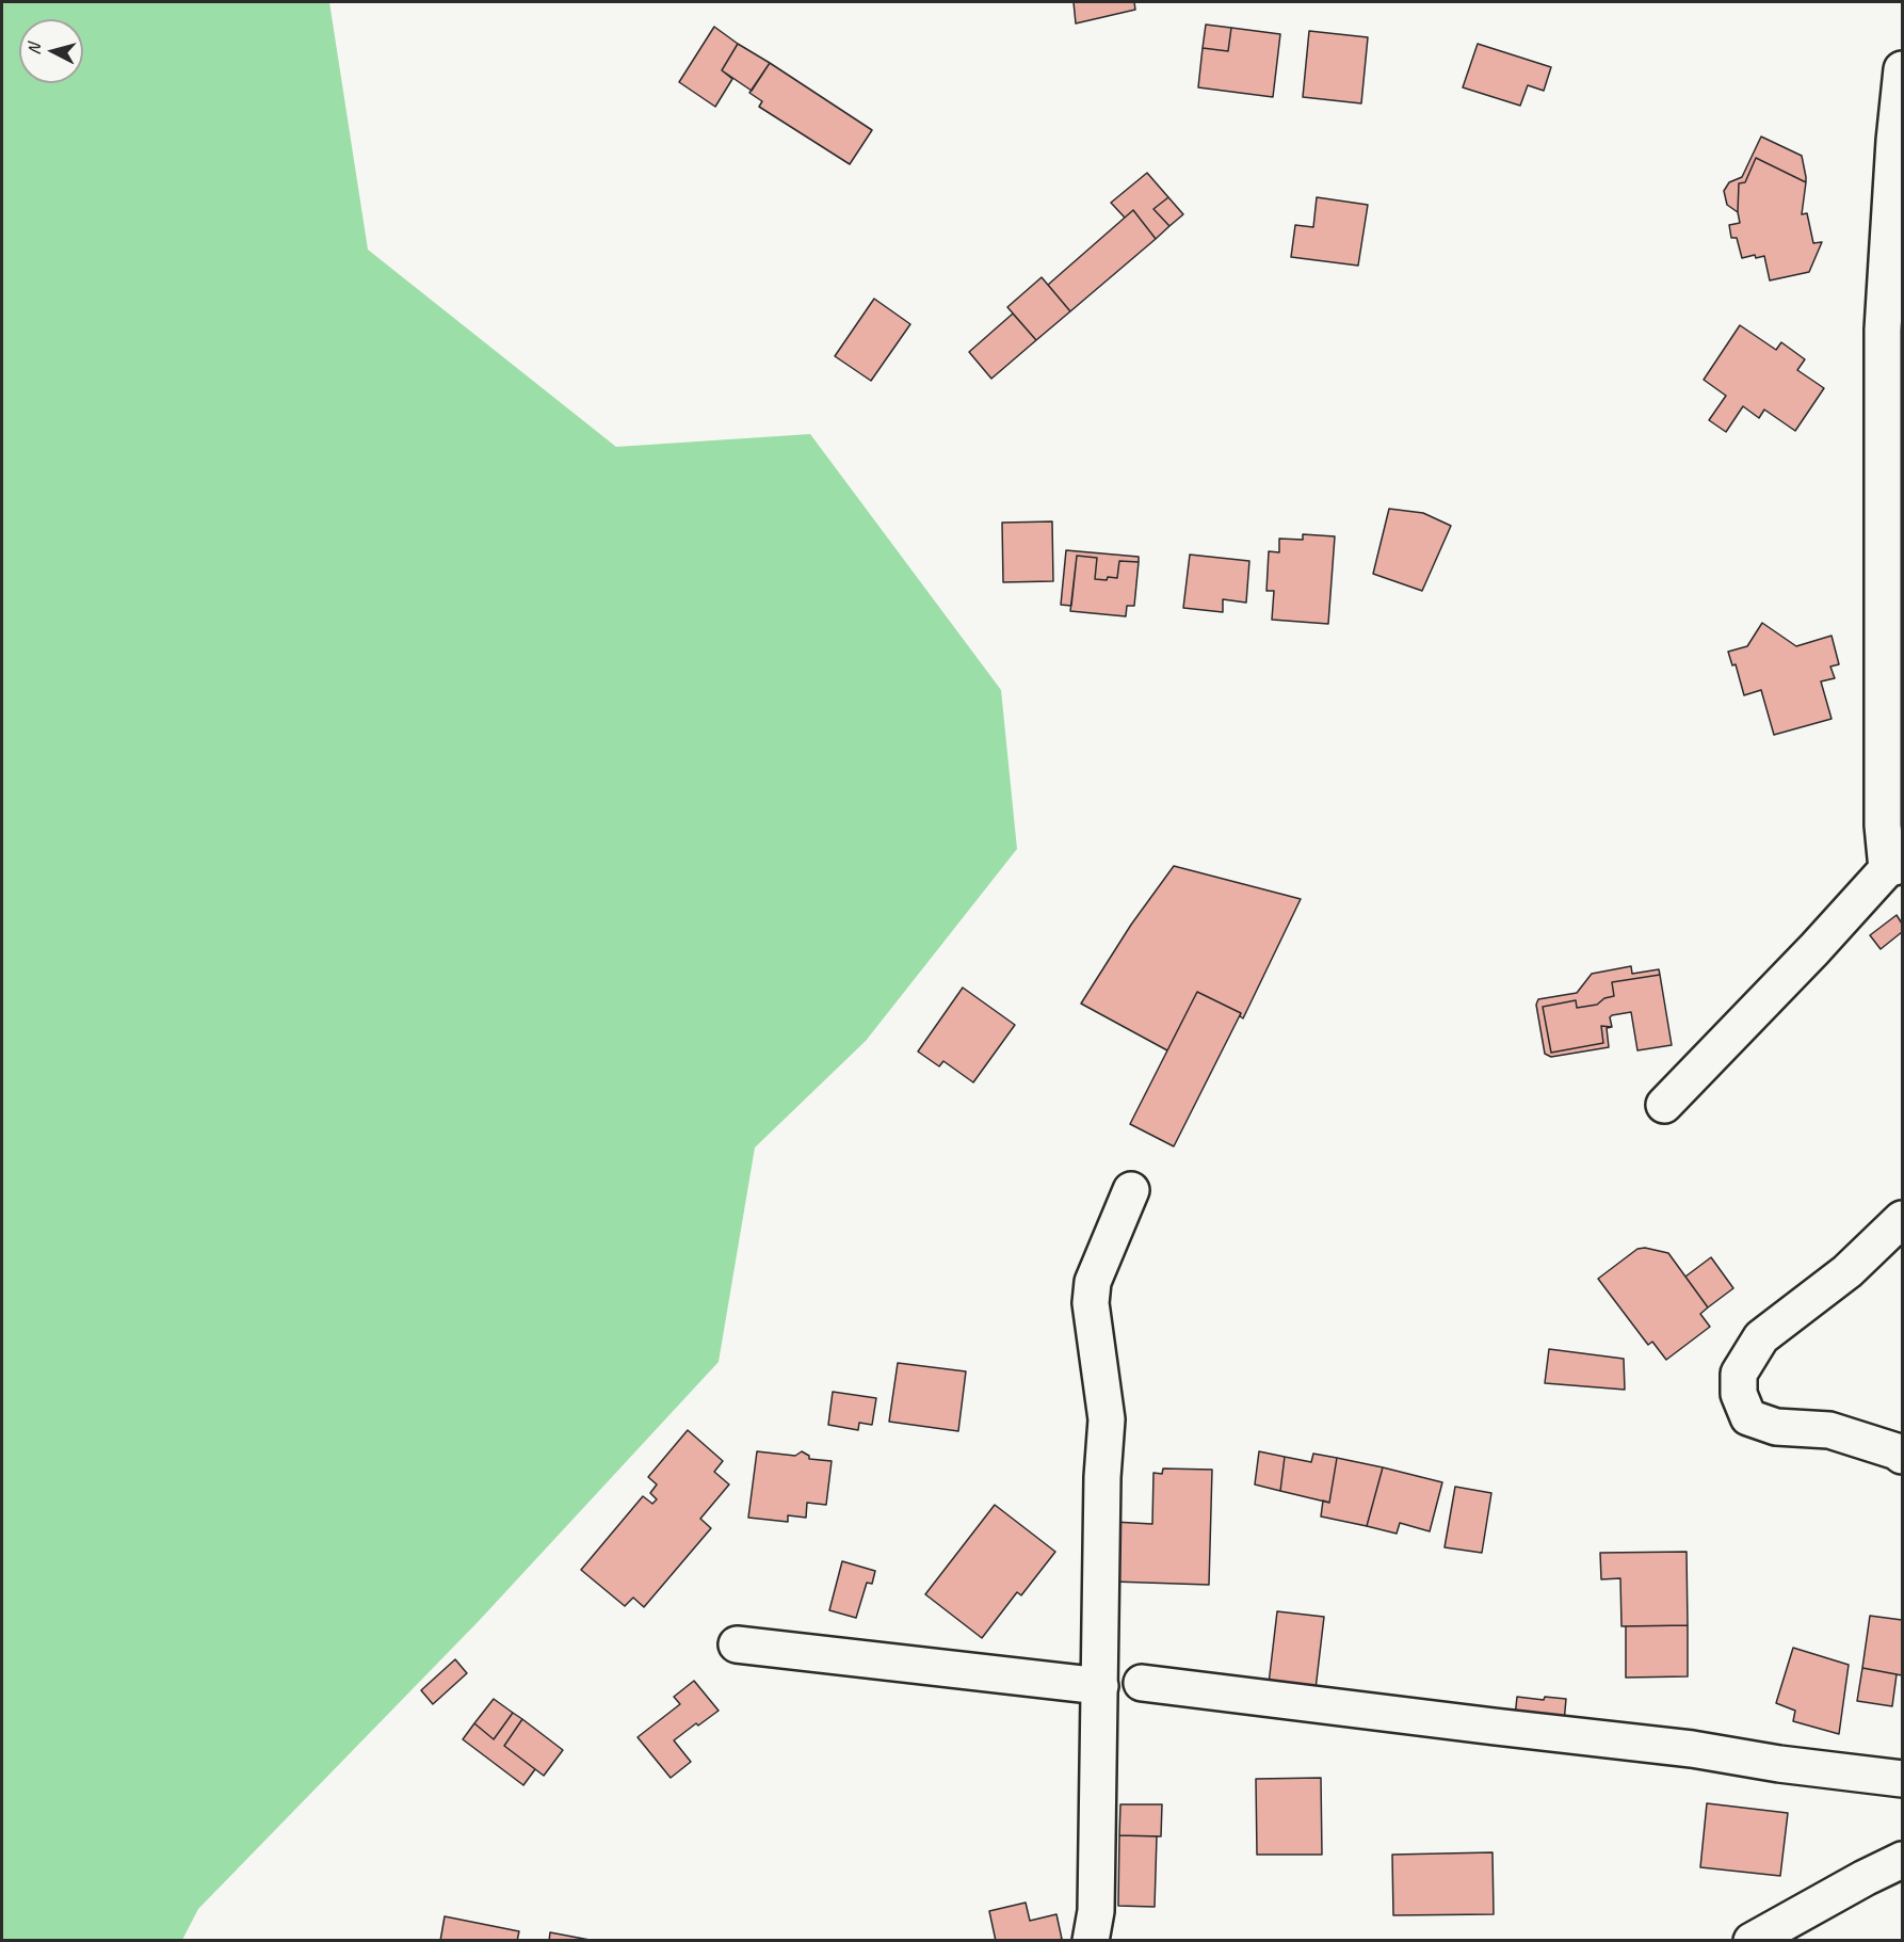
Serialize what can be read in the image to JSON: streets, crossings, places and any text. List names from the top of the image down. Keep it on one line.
{"north":"left"}
